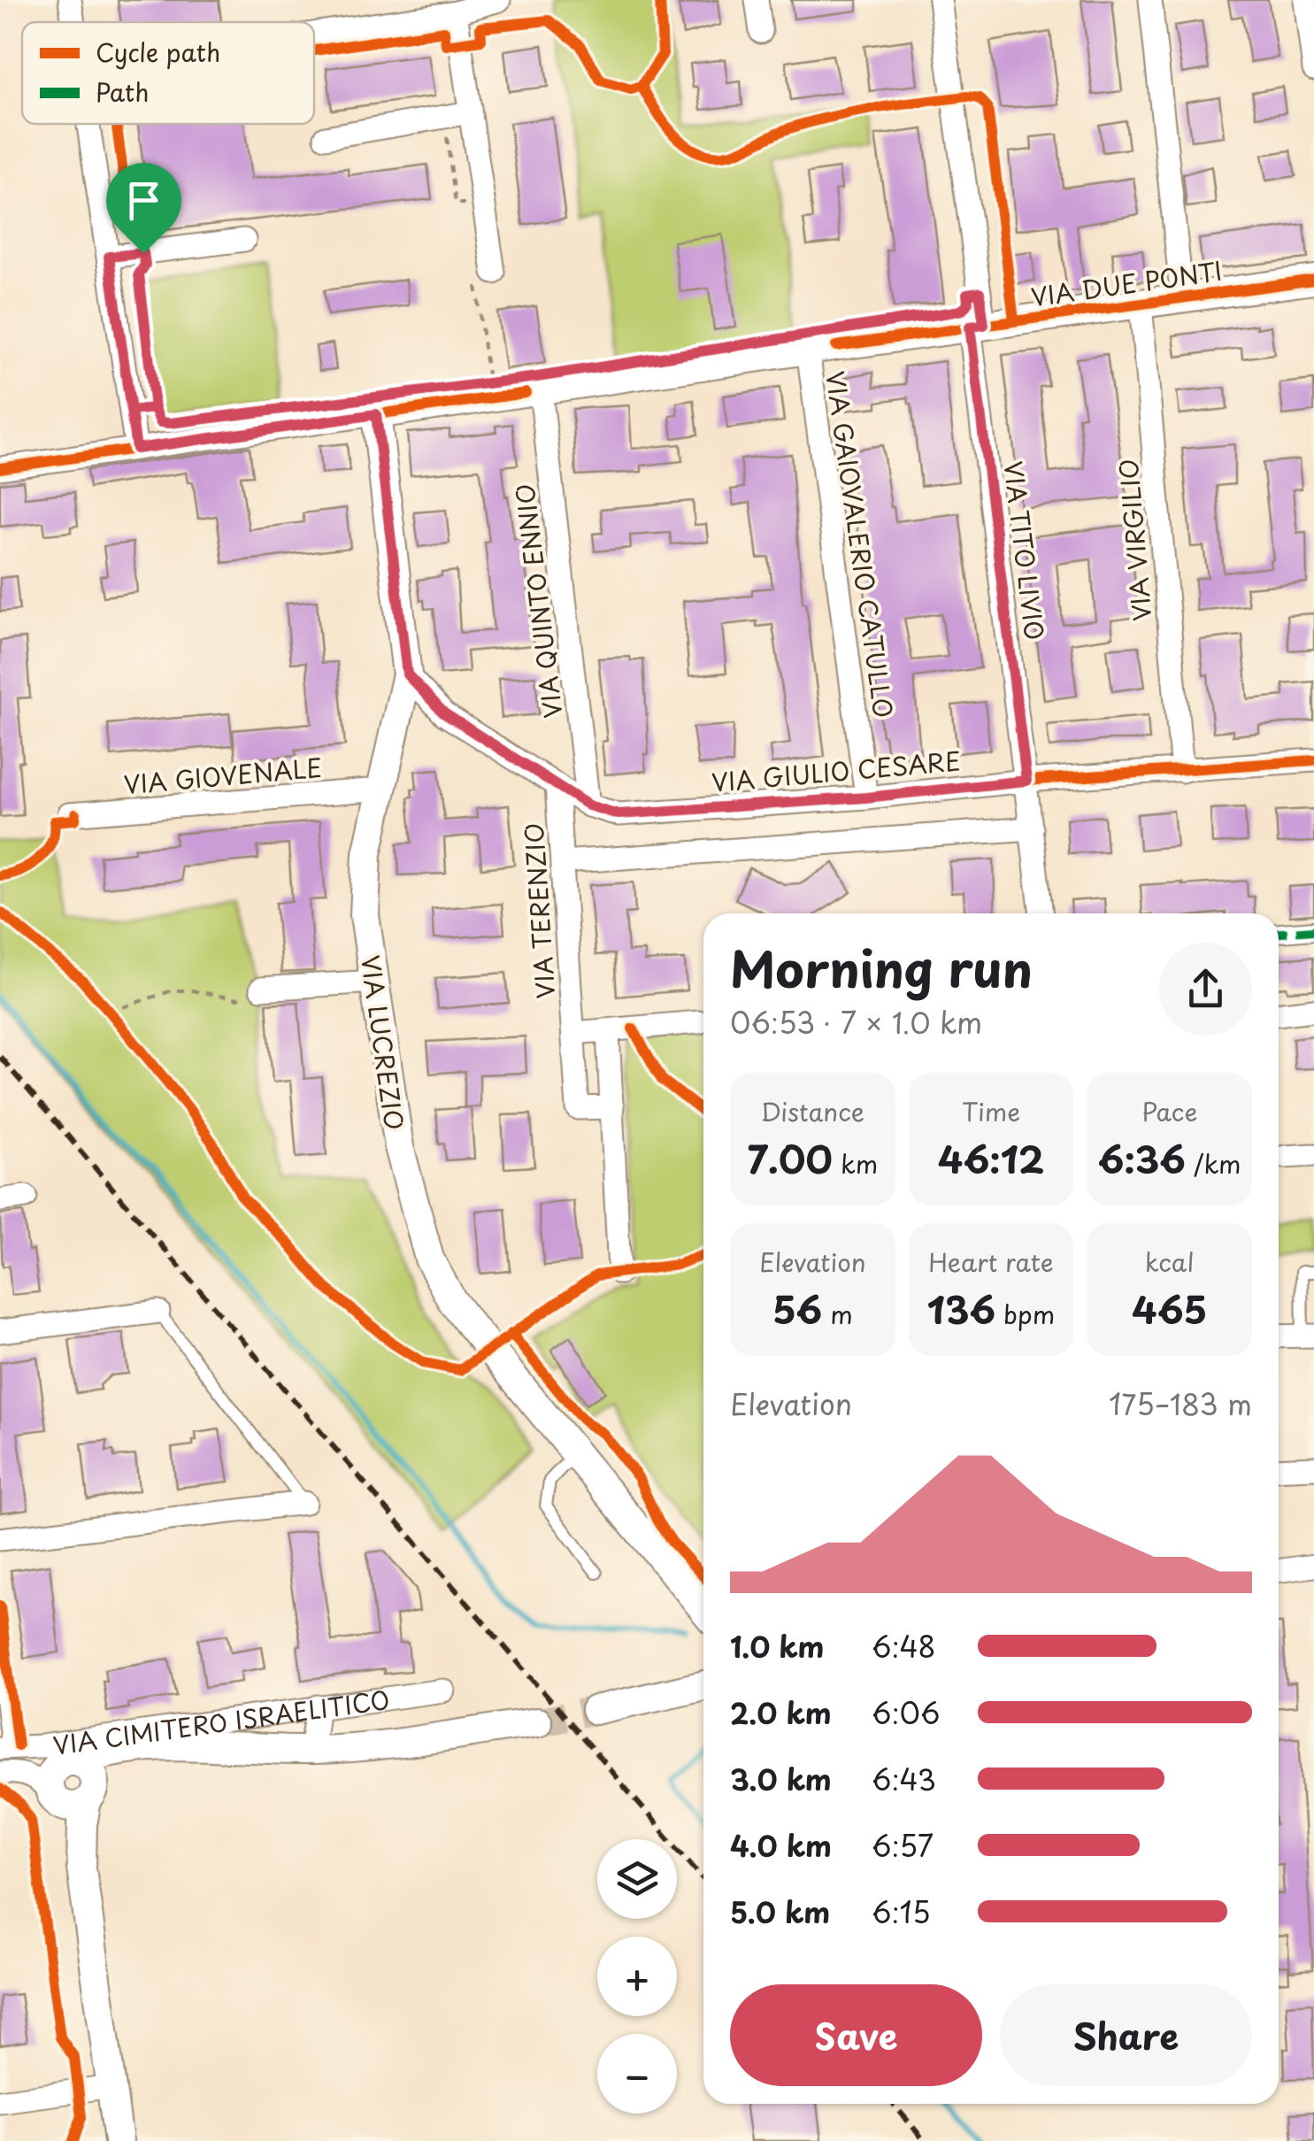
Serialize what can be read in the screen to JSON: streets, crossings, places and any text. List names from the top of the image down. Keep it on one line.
{"streets":{"street":["VIA DUE PONTI","VIA VIRGILIO","VIA GAIOVALERIO CATULLO","VIA TITO LIVIO","VIA QUINTO ENNIO","VIA GIULIO CESARE","VIA GIOVENALE","VIA TERENZIO","VIA LUCREZIO","VIA CIMITERO ISRAELITICO"]},"crossings":[["VIA DUE PONTI","VIA VIRGILIO"],["VIA DUE PONTI","VIA GAIOVALERIO CATULLO"],["VIA DUE PONTI","VIA TITO LIVIO"],["VIA DUE PONTI","VIA QUINTO ENNIO"],["VIA DUE PONTI","VIA LUCREZIO"],["VIA VIRGILIO","VIA GIULIO CESARE"],["VIA GAIOVALERIO CATULLO","VIA GIULIO CESARE"],["VIA TITO LIVIO","VIA GIULIO CESARE"],["VIA QUINTO ENNIO","VIA GIULIO CESARE"],["VIA GIULIO CESARE","VIA TERENZIO"],["VIA GIULIO CESARE","VIA LUCREZIO"],["VIA GIOVENALE","VIA LUCREZIO"]],"legend":["Cycle path","Path"],"page":{"heading":["Morning run","06:53 · 7 × 1.0 km"],"stats":[["Distance","7.00 km"],["Time","46:12"],["Pace","6:36 /km"],["Elevation","56 m"],["Heart rate","136 bpm"],["kcal","465"]],"chart":["Elevation","175–183 m"],"list":[{"name":"1.0 km","note":"6:48"},{"name":"2.0 km","note":"6:06"},{"name":"3.0 km","note":"6:43"},{"name":"4.0 km","note":"6:57"},{"name":"5.0 km","note":"6:15"}],"map_buttons":["+","−"],"buttons":["Save","Share"]}}
